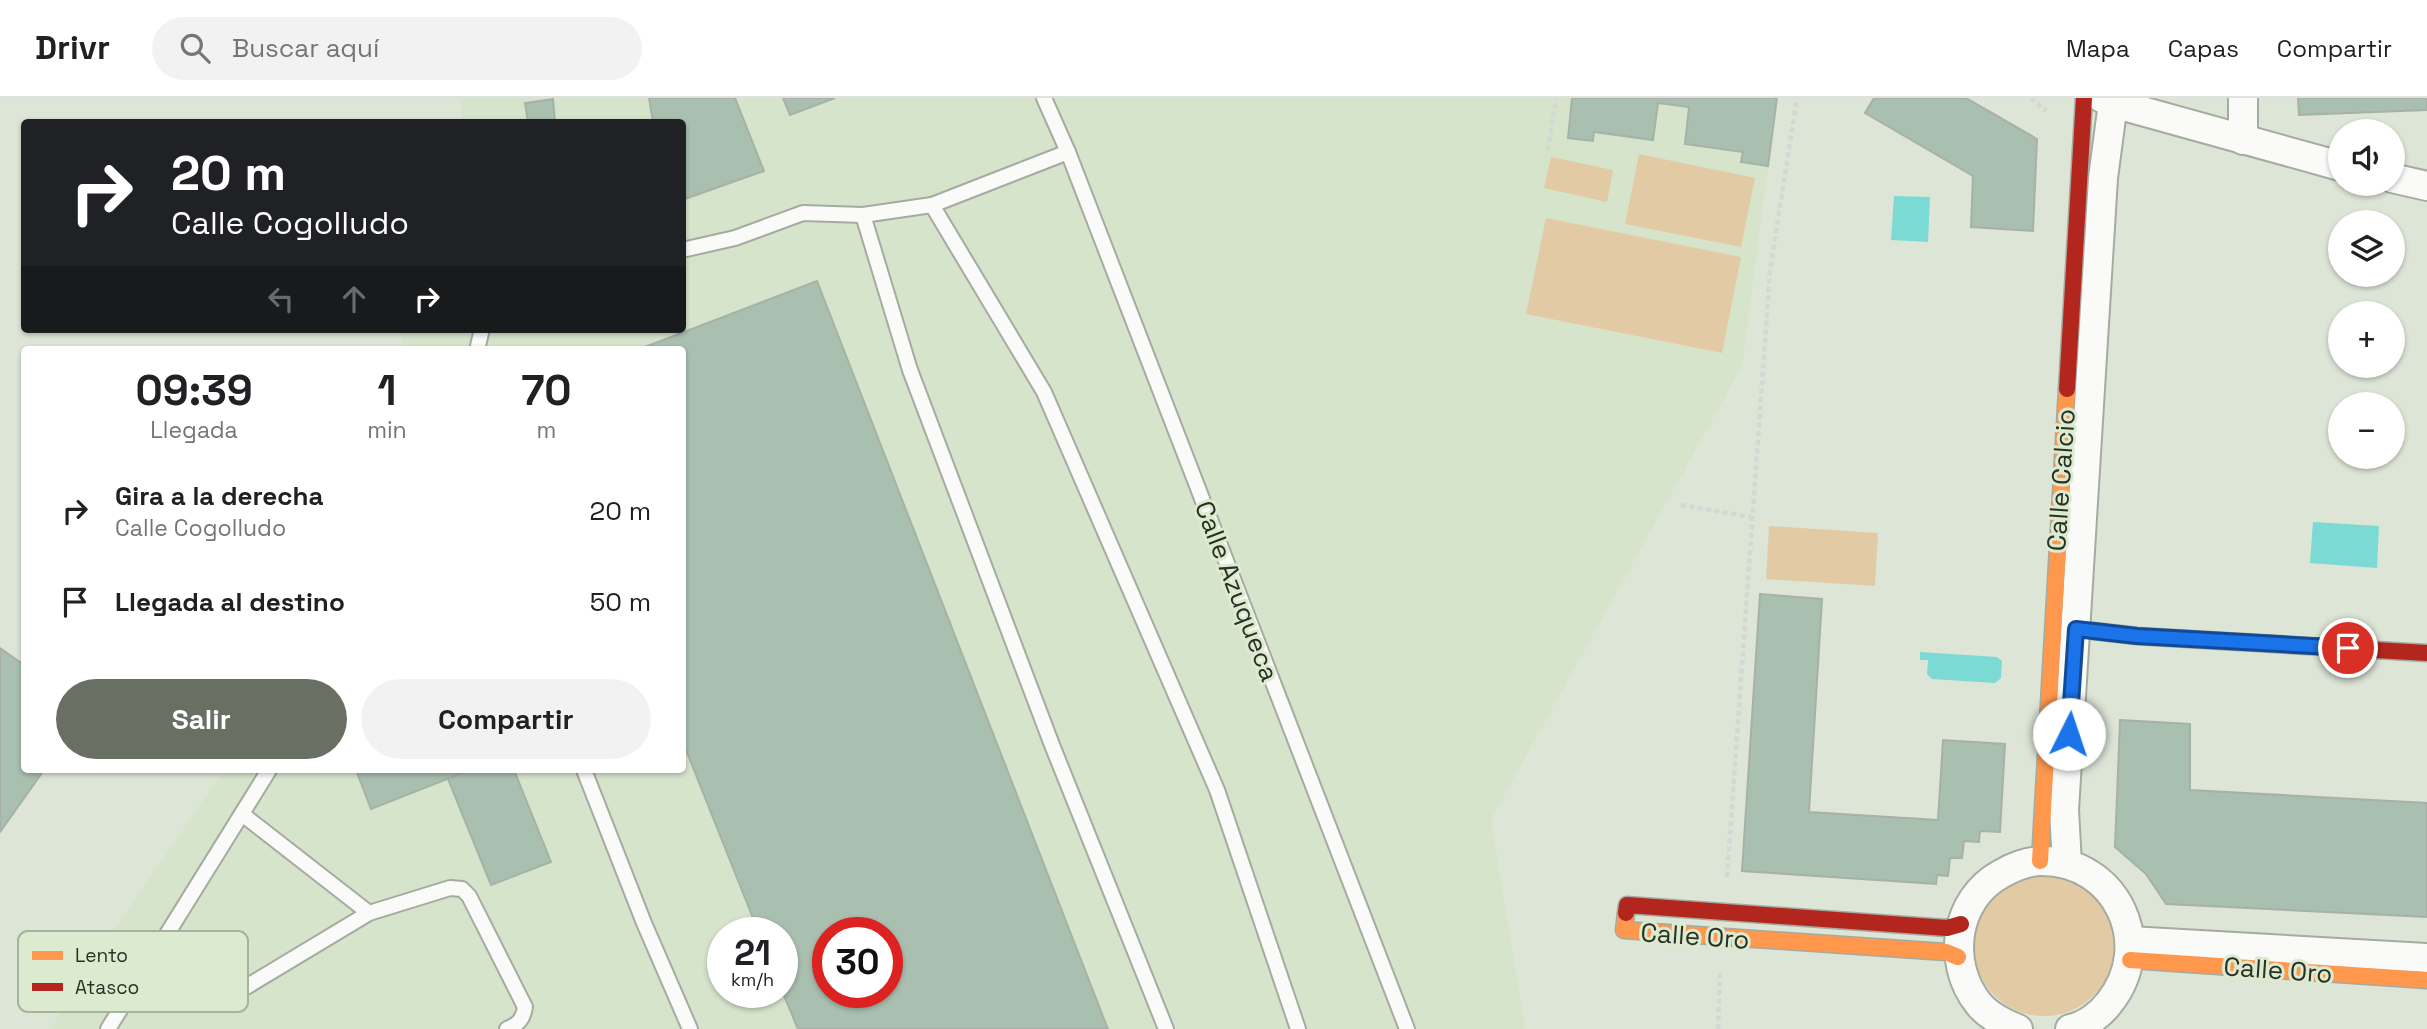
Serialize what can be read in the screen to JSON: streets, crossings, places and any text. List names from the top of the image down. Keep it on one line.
{"streets":{"street":["Calle Calcio","Calle Oro"],"lane":["Calle Azuqueca"]},"legend":["Lento","Atasco"],"page":{"header":"Drivr","search":"Buscar aquí","nav":["Mapa","Capas","Compartir"],"map_buttons":["+","−"],"turn":["20 m","Calle Cogolludo"],"eta":["09:39","Llegada","1","min","70","m"],"list":[{"name":"Gira a la derecha","note":"Calle Cogolludo","value":"20 m"},{"name":"Llegada al destino","value":"50 m"}],"buttons":["Salir","Compartir"],"speed":"21 km/h","limit":"30"}}
